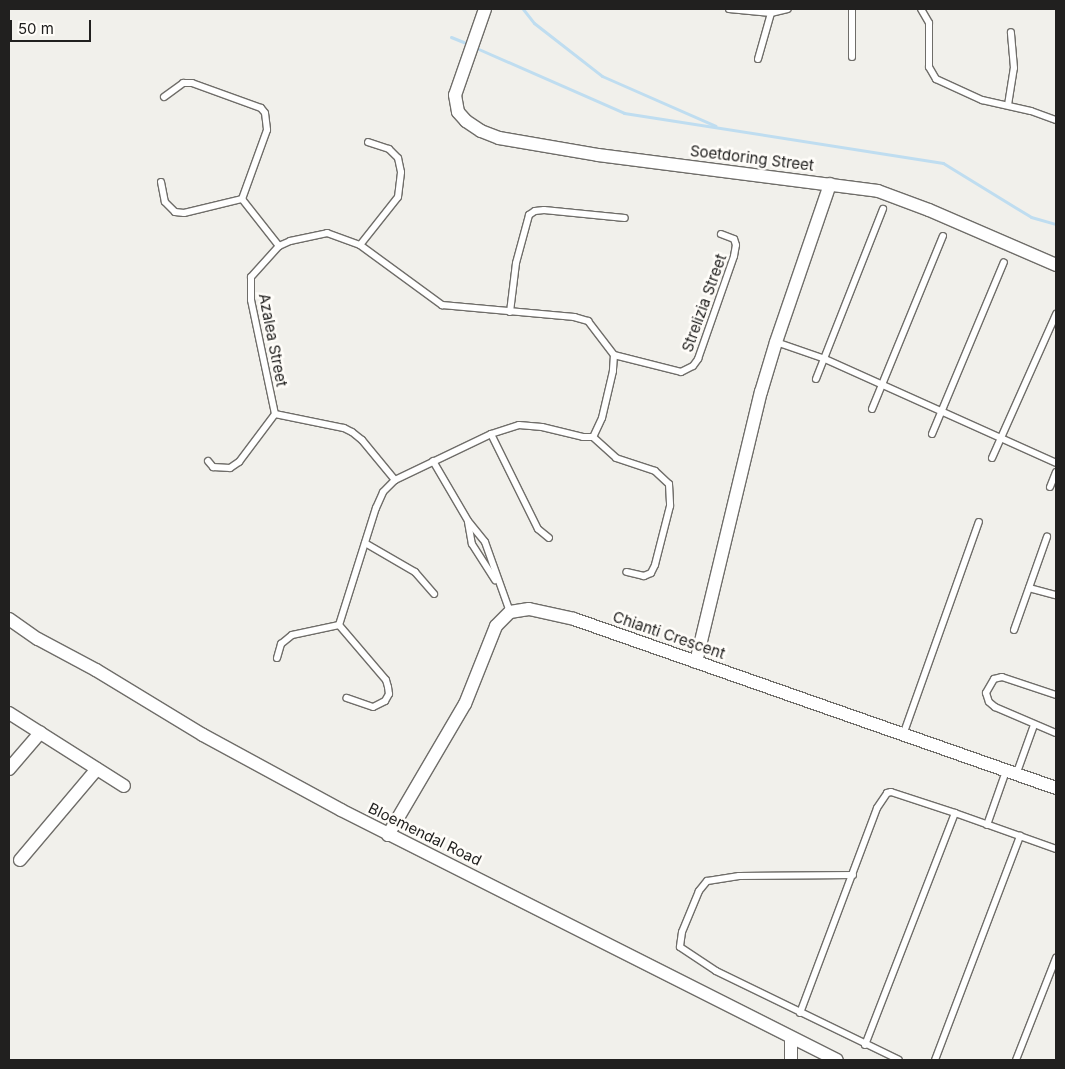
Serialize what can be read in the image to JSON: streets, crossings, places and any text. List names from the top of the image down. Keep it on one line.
{"streets":{"street":["Soetdoring Street","Chianti Crescent","Bloemendal Road"],"lane":["Strelizia Street","Azalea Street"]},"crossings":[["Strelizia Street","Azalea Street"]],"scale_bar":"50 m"}
